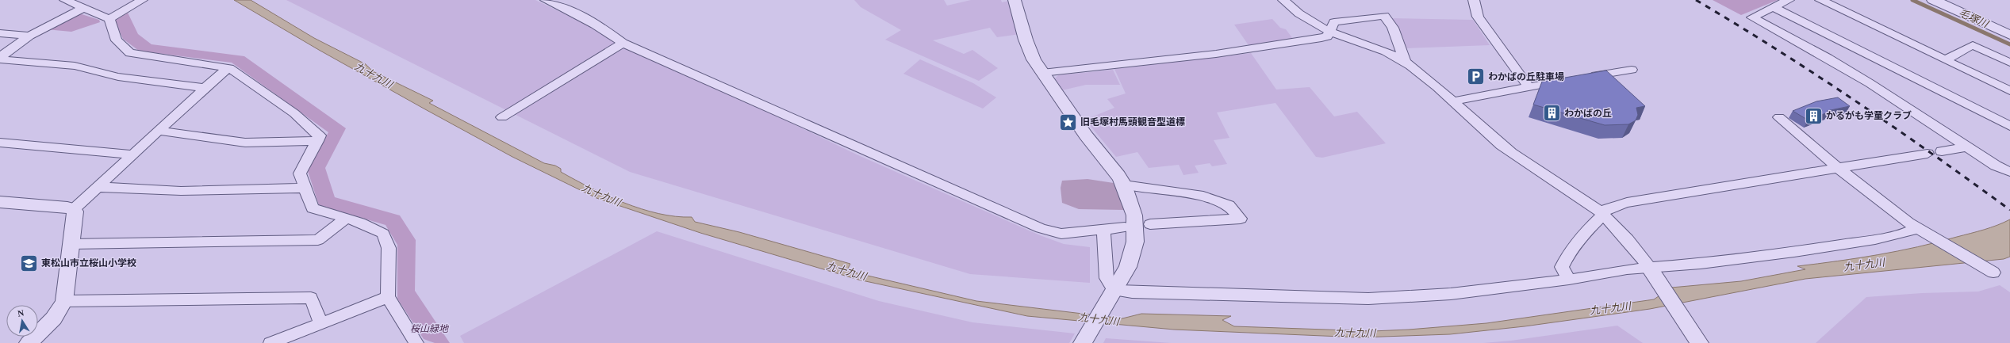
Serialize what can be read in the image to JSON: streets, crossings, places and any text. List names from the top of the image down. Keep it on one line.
{"water":["毛塚川","九十九川"],"parks":["桜山緑地"],"places":{"parking":["わかばの丘駐車場"],"building":["わかばの丘","かるがも学童クラブ"],"place":["旧毛塚村馬頭観音型道標"],"school or university":["東松山市立桜山小学校"]},"north":"top"}
